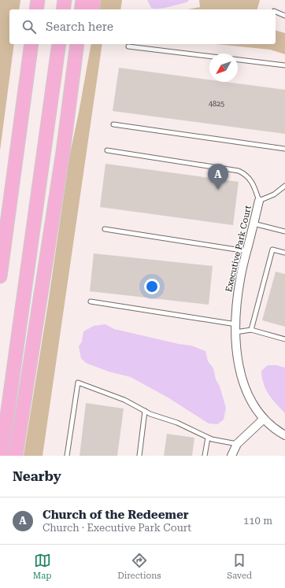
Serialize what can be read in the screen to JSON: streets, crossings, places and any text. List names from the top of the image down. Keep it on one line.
{"streets":{"street":["Executive Park Court"]},"house_numbers":["4825"],"north":"bottom left","page":{"search":"Search here","pins":"A","heading":"Nearby","list":[{"mark":"A","name":"Church of the Redeemer","note":"Church · Executive Park Court","value":"110 m"}],"nav":["Map","Directions","Saved"]}}
